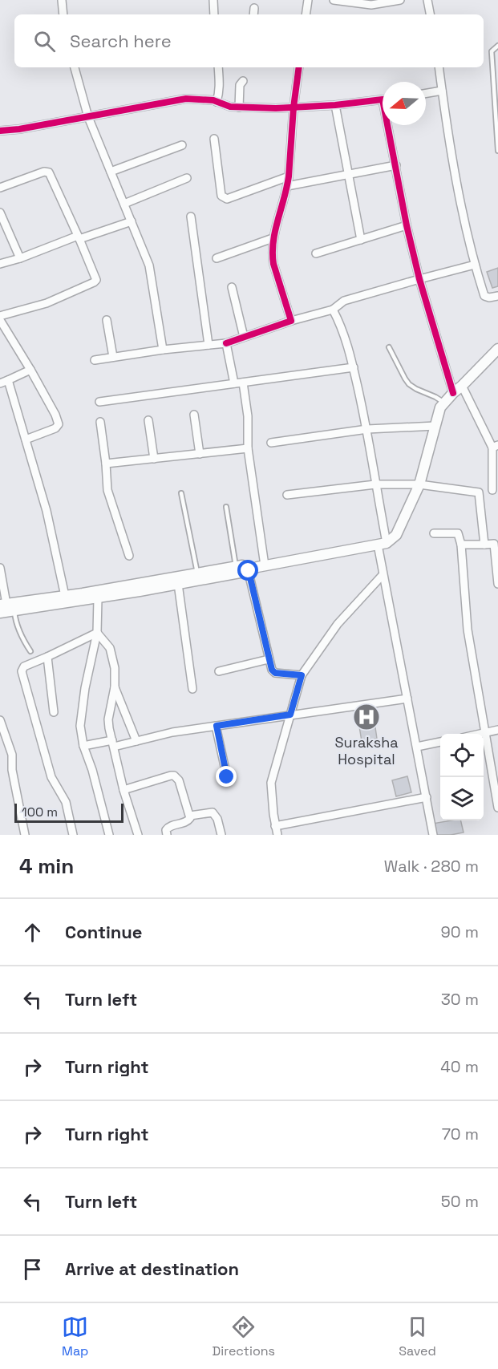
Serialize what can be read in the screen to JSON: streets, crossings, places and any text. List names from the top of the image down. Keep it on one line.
{"places":{"hospital":["Suraksha Hospital"]},"scale_bar":"100 m","north":"left","page":{"search":"Search here","scale":"100 m","heading":["4 min","Walk · 280 m"],"list":[["Continue","90 m"],["Turn left","30 m"],["Turn right","40 m"],["Turn right","70 m"],["Turn left","50 m"],"Arrive at destination"],"nav":["Map","Directions","Saved"]}}
